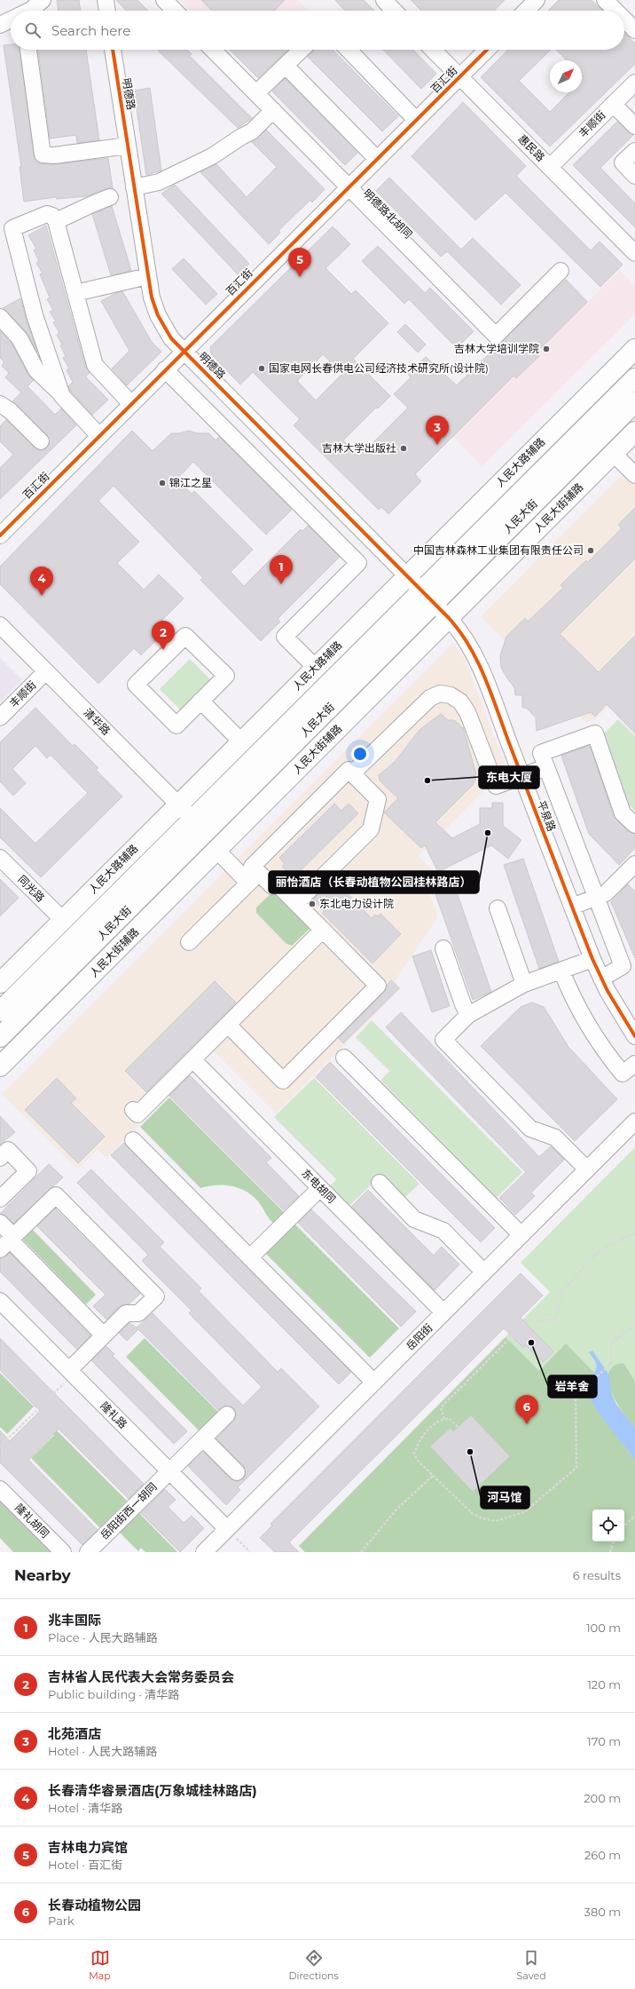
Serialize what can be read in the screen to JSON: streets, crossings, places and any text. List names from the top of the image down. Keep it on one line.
{"streets":{"main road":["人民大路辅路","人民大街辅路","人民大街"],"street":["百汇街","明德路","丰顺街","惠民路","明德路北胡同","清华路","平泉路","同光路","东电胡同","岳阳街","隆礼路","岳阳街西一胡同","隆礼胡同"]},"crossings":[["百汇街","明德路"],["百汇街","惠民路"],["百汇街","明德路北胡同"],["明德路","人民大路辅路"],["明德路","人民大街"],["明德路","平泉路"],["丰顺街","惠民路"],["丰顺街","清华路"],["人民大路辅路","清华路"],["人民大路辅路","同光路"],["人民大街辅路","平泉路"],["人民大街","清华路"],["人民大街","平泉路"],["东电胡同","岳阳街"],["岳阳街","隆礼路"],["隆礼路","岳阳街西一胡同"]],"places":["吉林大学培训学院","国家电网长春供电公司经济技术研究所(设计院)","吉林大学出版社","锦江之星","中国吉林森林工业集团有限责任公司","东电大厦","丽怡酒店（长春动植物公园桂林路店）","东北电力设计院","岩羊舍","河马馆"],"north":"top right","page":{"search":"Search here","pins":["5","3","1","4","2","6"],"heading":["Nearby","6 results"],"list":[{"mark":"1","name":"兆丰国际","note":"Place · 人民大路辅路","value":"100 m"},{"mark":"2","name":"吉林省人民代表大会常务委员会","note":"Public building · 清华路","value":"120 m"},{"mark":"3","name":"北苑酒店","note":"Hotel · 人民大路辅路","value":"170 m"},{"mark":"4","name":"长春清华睿景酒店(万象城桂林路店)","note":"Hotel · 清华路","value":"200 m"},{"mark":"5","name":"吉林电力宾馆","note":"Hotel · 百汇街","value":"260 m"},{"mark":"6","name":"长春动植物公园","note":"Park","value":"380 m"}],"nav":["Map","Directions","Saved"]}}
